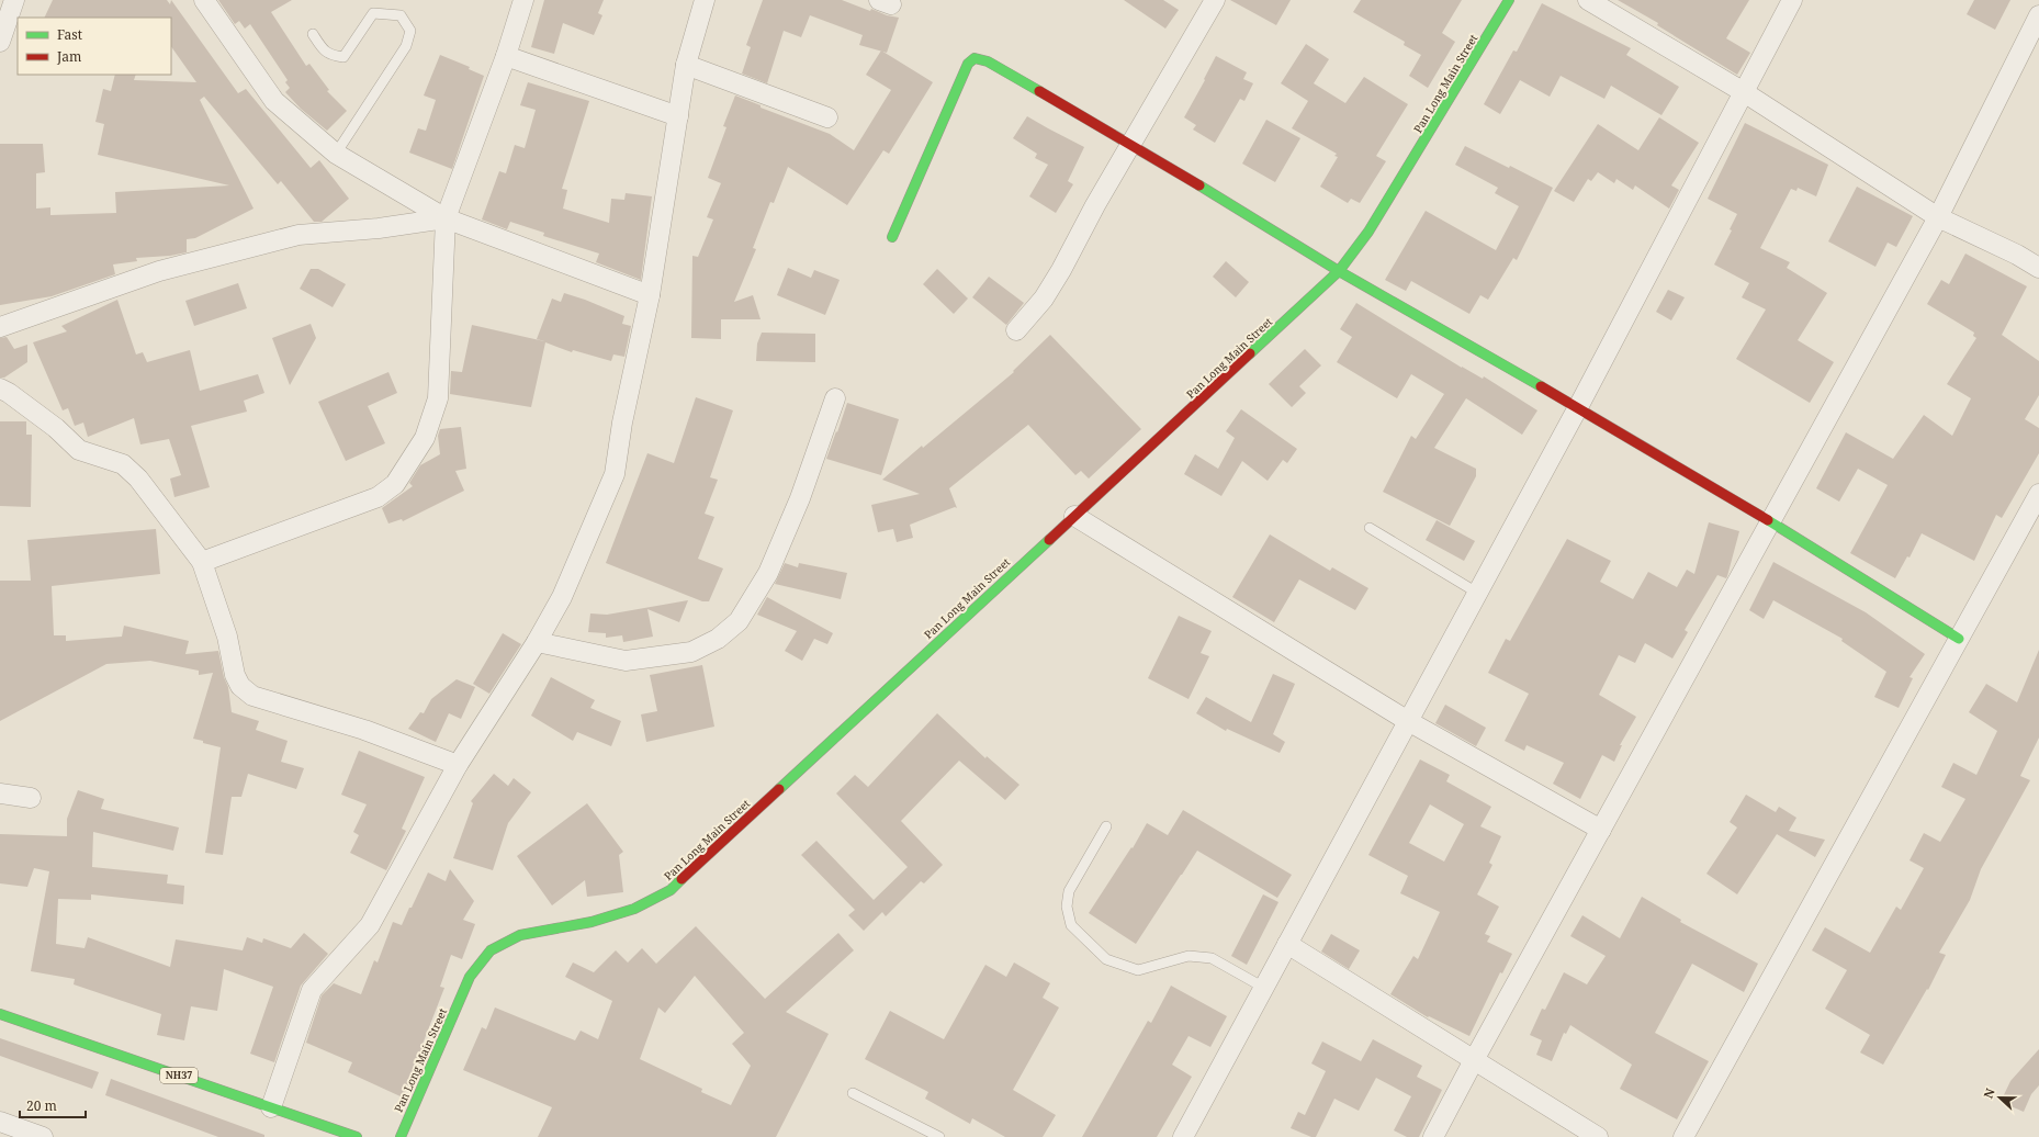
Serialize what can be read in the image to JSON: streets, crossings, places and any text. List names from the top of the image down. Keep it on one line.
{"streets":{"main road":["Pan Long Main Street","NH37"]},"legend":["Fast","Jam"],"scale_bar":"20 m","north":"left"}
